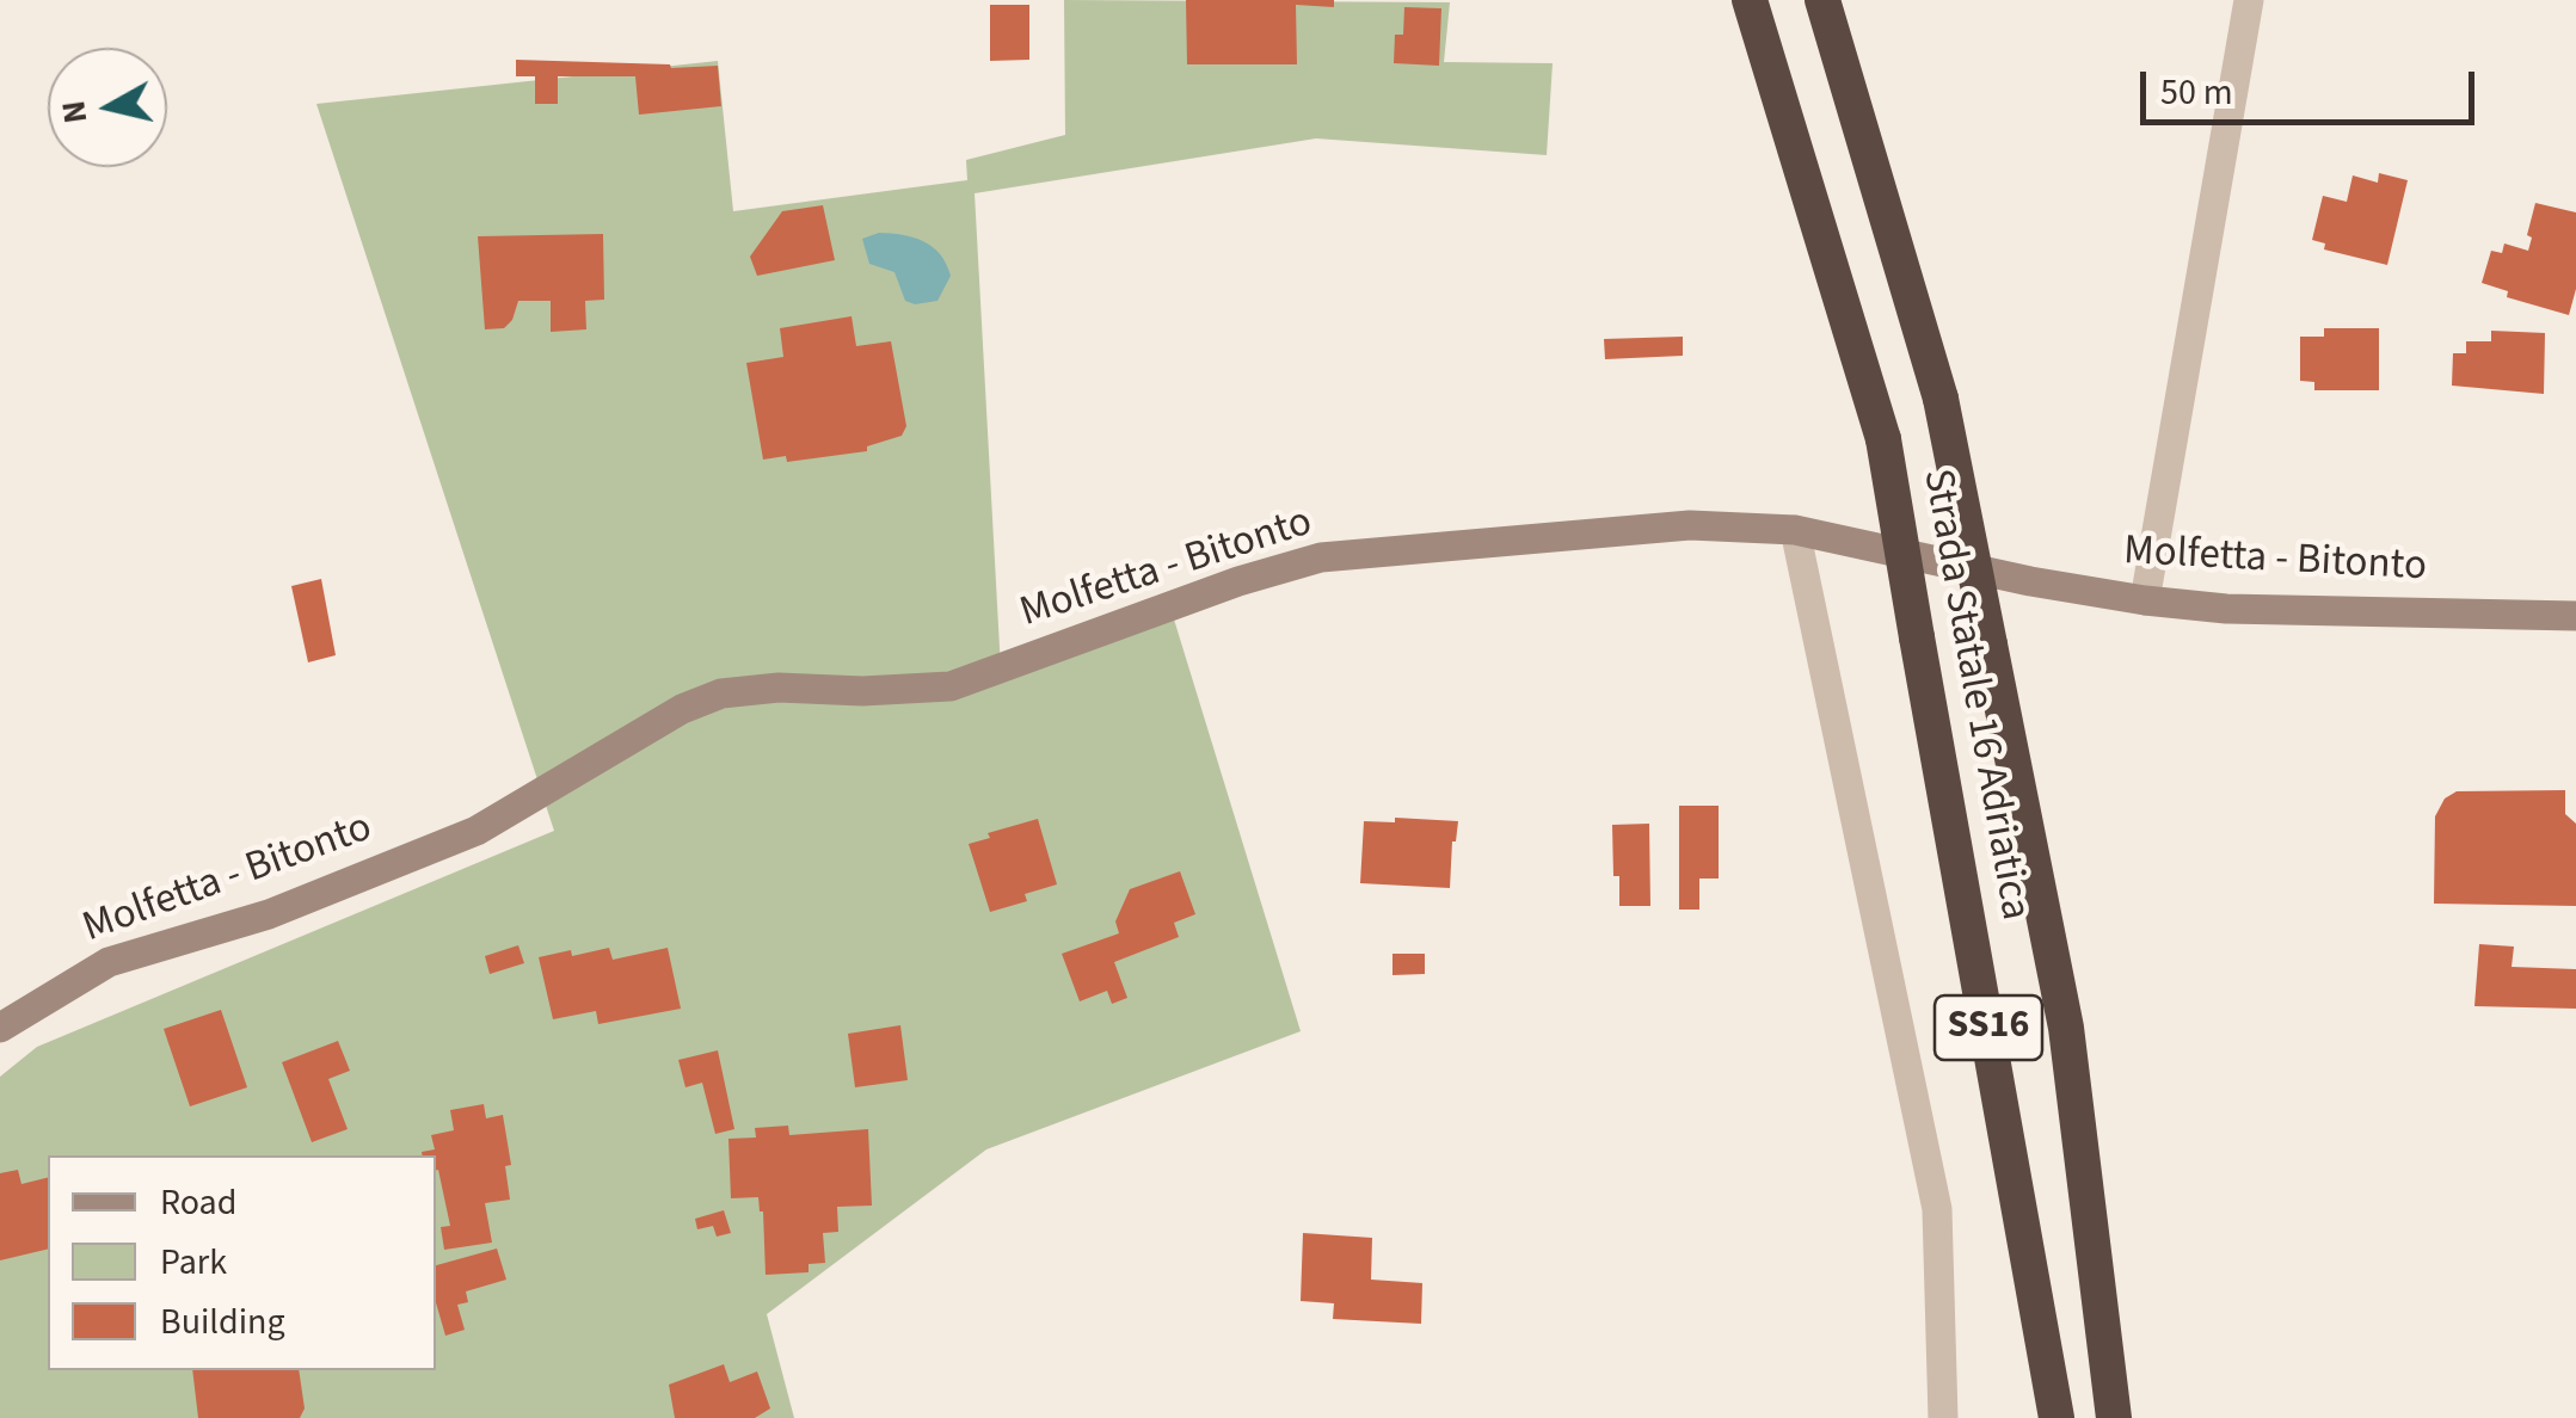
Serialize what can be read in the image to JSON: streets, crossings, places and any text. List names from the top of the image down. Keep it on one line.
{"streets":{"highway":["Strada Statale 16 Adriatica","SS16"],"street":["Molfetta - Bitonto"]},"legend":["Road","Park","Building"],"scale_bar":"50 m","north":"left"}
